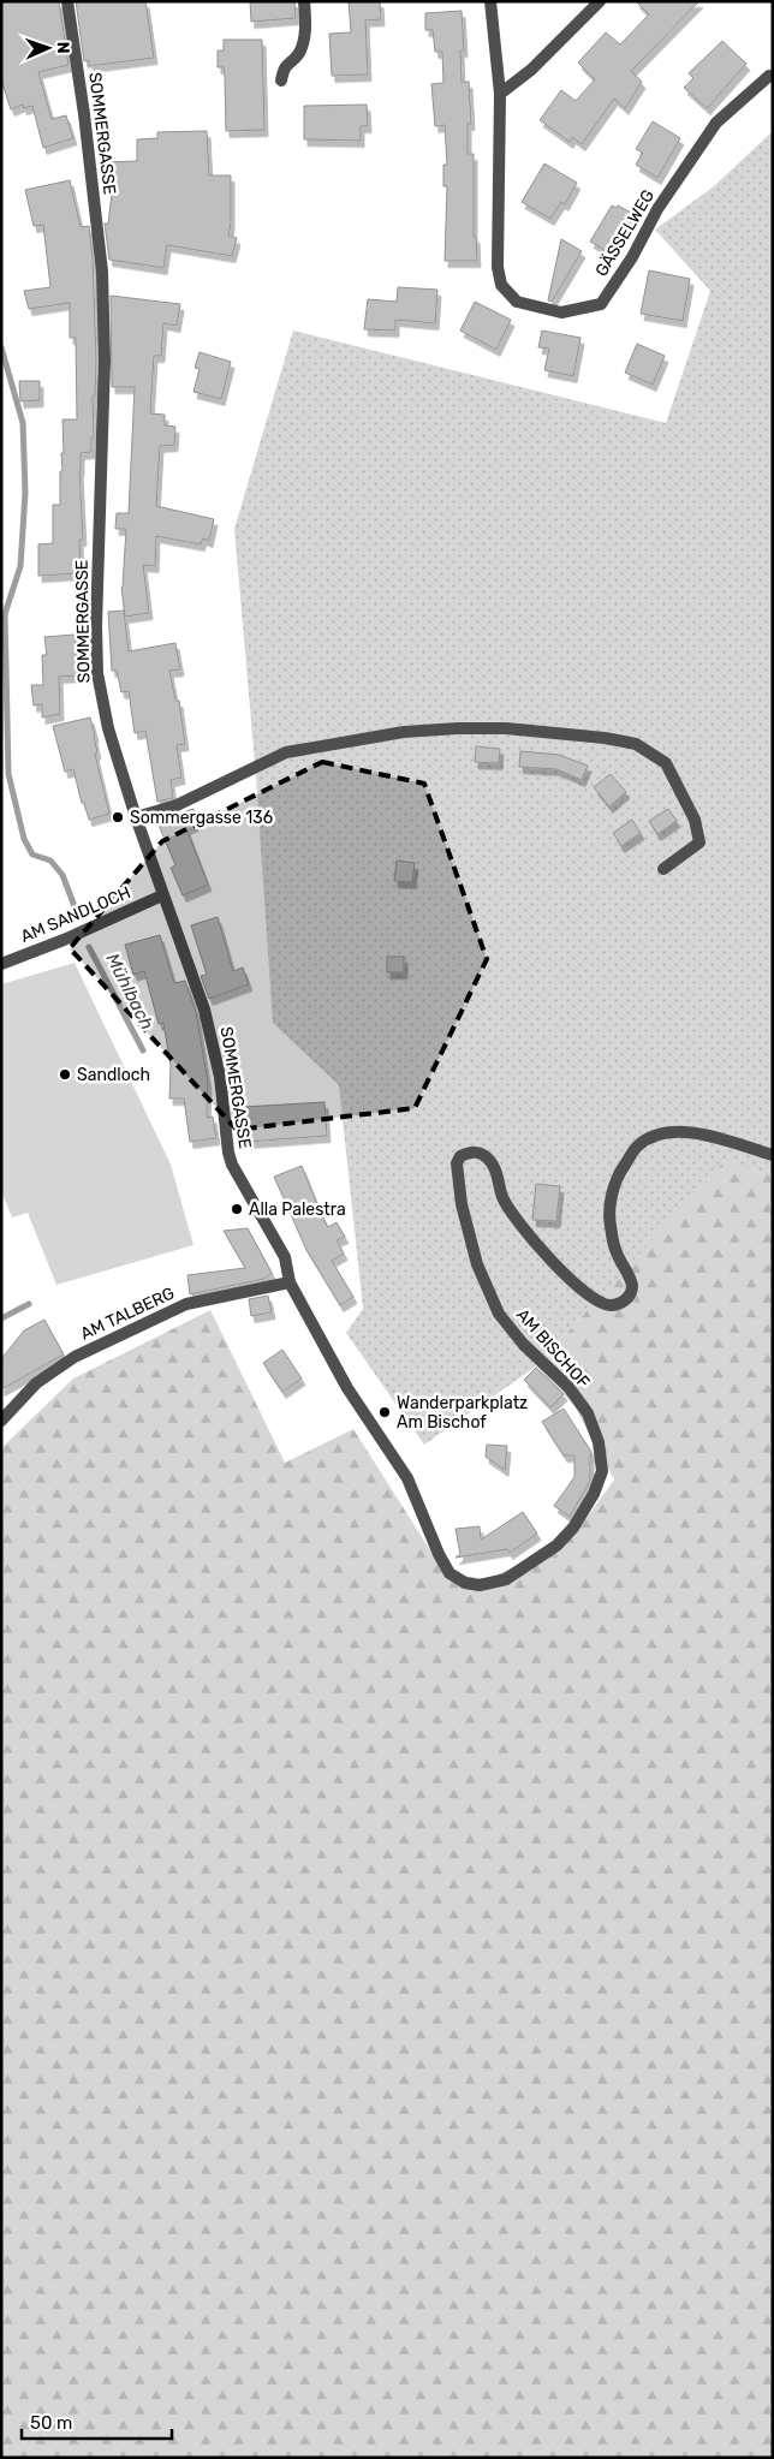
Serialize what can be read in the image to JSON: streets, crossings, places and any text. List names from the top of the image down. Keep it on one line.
{"streets":{"street":["SOMMERGASSE","GÄSSELWEG","AM SANDLOCH","AM TALBERG","AM BISCHOF"]},"crossings":[["SOMMERGASSE","AM SANDLOCH"],["SOMMERGASSE","AM TALBERG"],["SOMMERGASSE","AM BISCHOF"],["AM TALBERG","AM BISCHOF"]],"water":["Mühlbach"],"places":["Sommergasse 136","Sandloch","Alla Palestra","Wanderparkplatz Am Bischof"],"scale_bar":"50 m","north":"right"}
